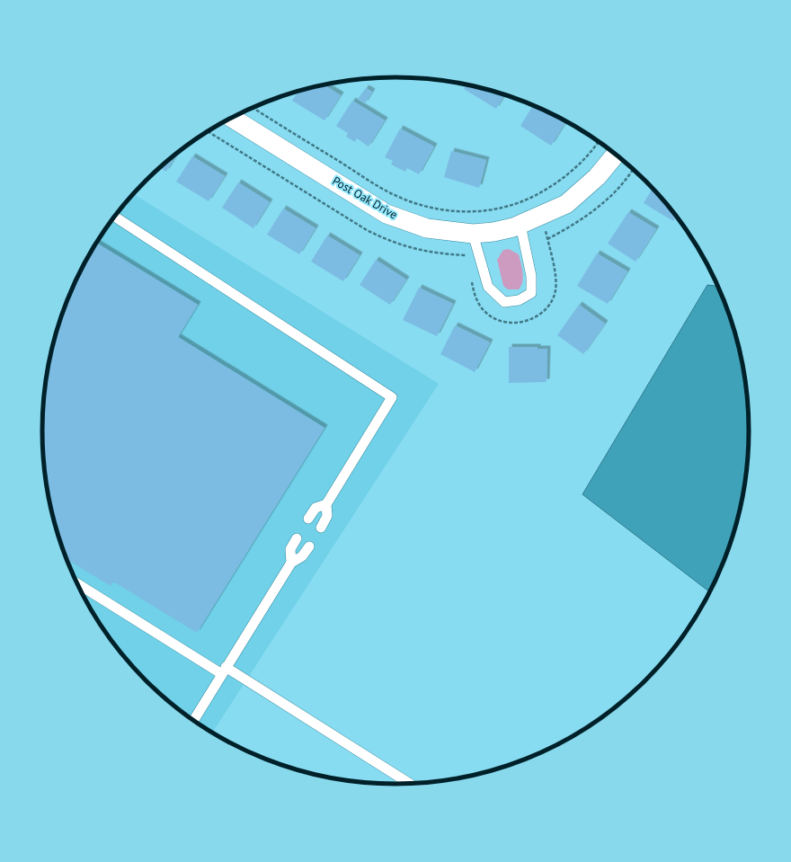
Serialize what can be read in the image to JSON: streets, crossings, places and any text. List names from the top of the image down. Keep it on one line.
{"streets":{"street":["Post Oak Drive"]}}
